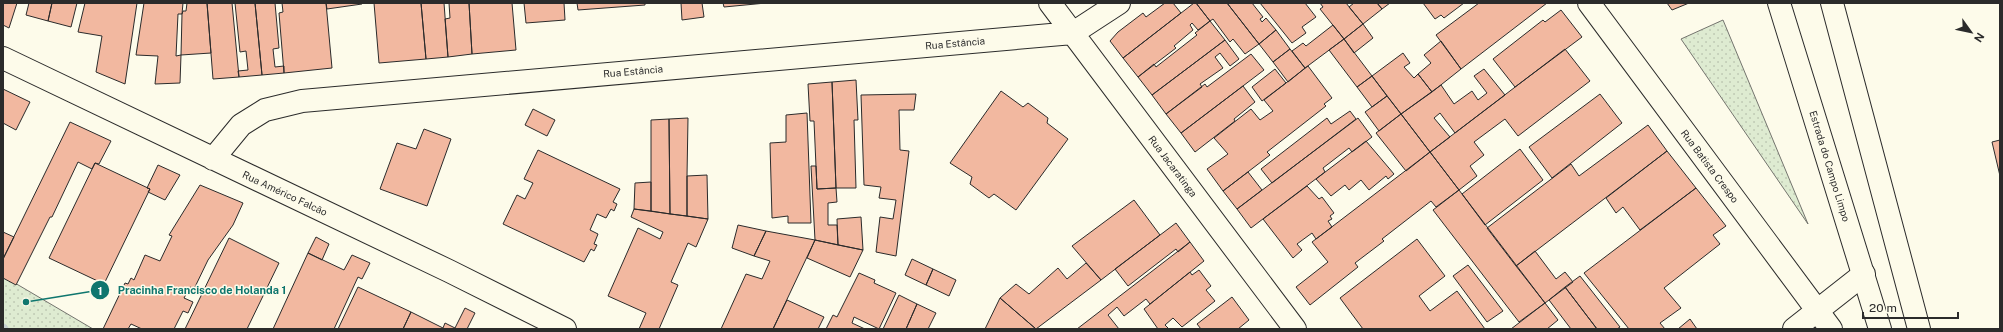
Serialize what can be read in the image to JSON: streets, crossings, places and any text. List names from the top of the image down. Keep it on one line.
{"streets":{"street":["Rua Estância","Rua Jacaratinga","Rua Batista Crespo","Estrada do Campo Limpo","Rua Américo Falcão"]},"crossings":[["Rua Estância","Rua Jacaratinga"],["Rua Estância","Rua Américo Falcão"]],"places":["Pracinha Francisco de Holanda 1"],"scale_bar":"20 m","north":"bottom right"}
